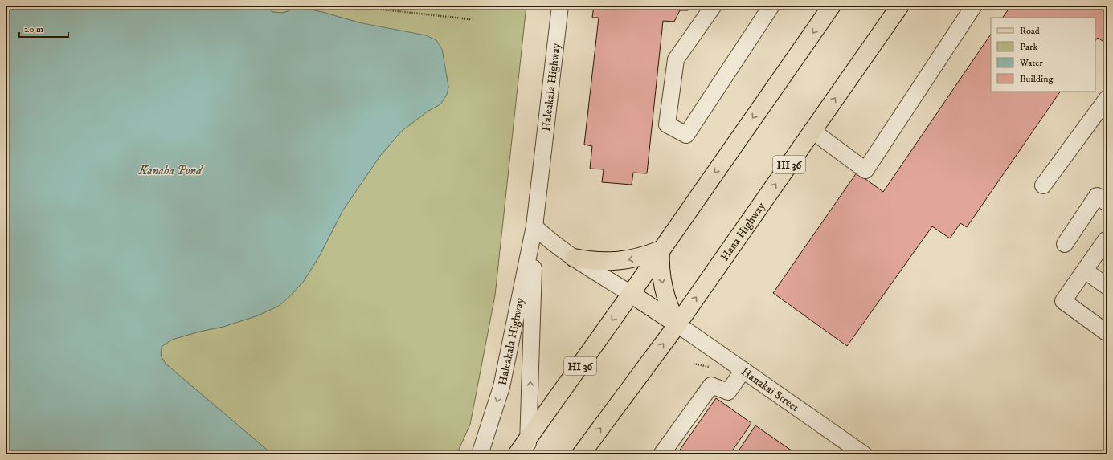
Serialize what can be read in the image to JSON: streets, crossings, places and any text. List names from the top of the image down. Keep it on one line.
{"streets":{"main road":["HI 36","Hana Highway"],"street":["Haleakala Highway","Hanakai Street"]},"crossings":[["Haleakala Highway","HI 36"],["Hana Highway","Hanakai Street"]],"water":["Kanaha Pond"],"legend":["Road","Park","Water","Building"],"scale_bar":"20 m"}
